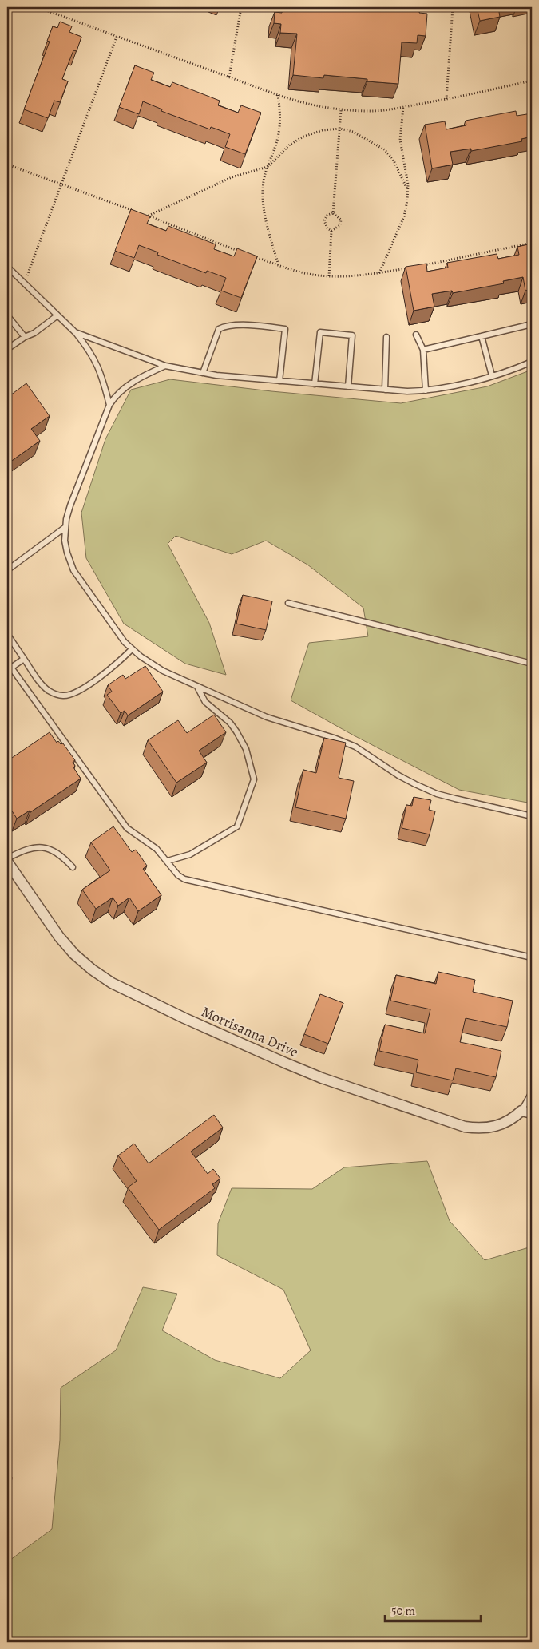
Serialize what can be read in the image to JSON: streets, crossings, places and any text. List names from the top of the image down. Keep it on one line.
{"streets":{"street":["Morrisanna Drive"]},"scale_bar":"50 m"}
